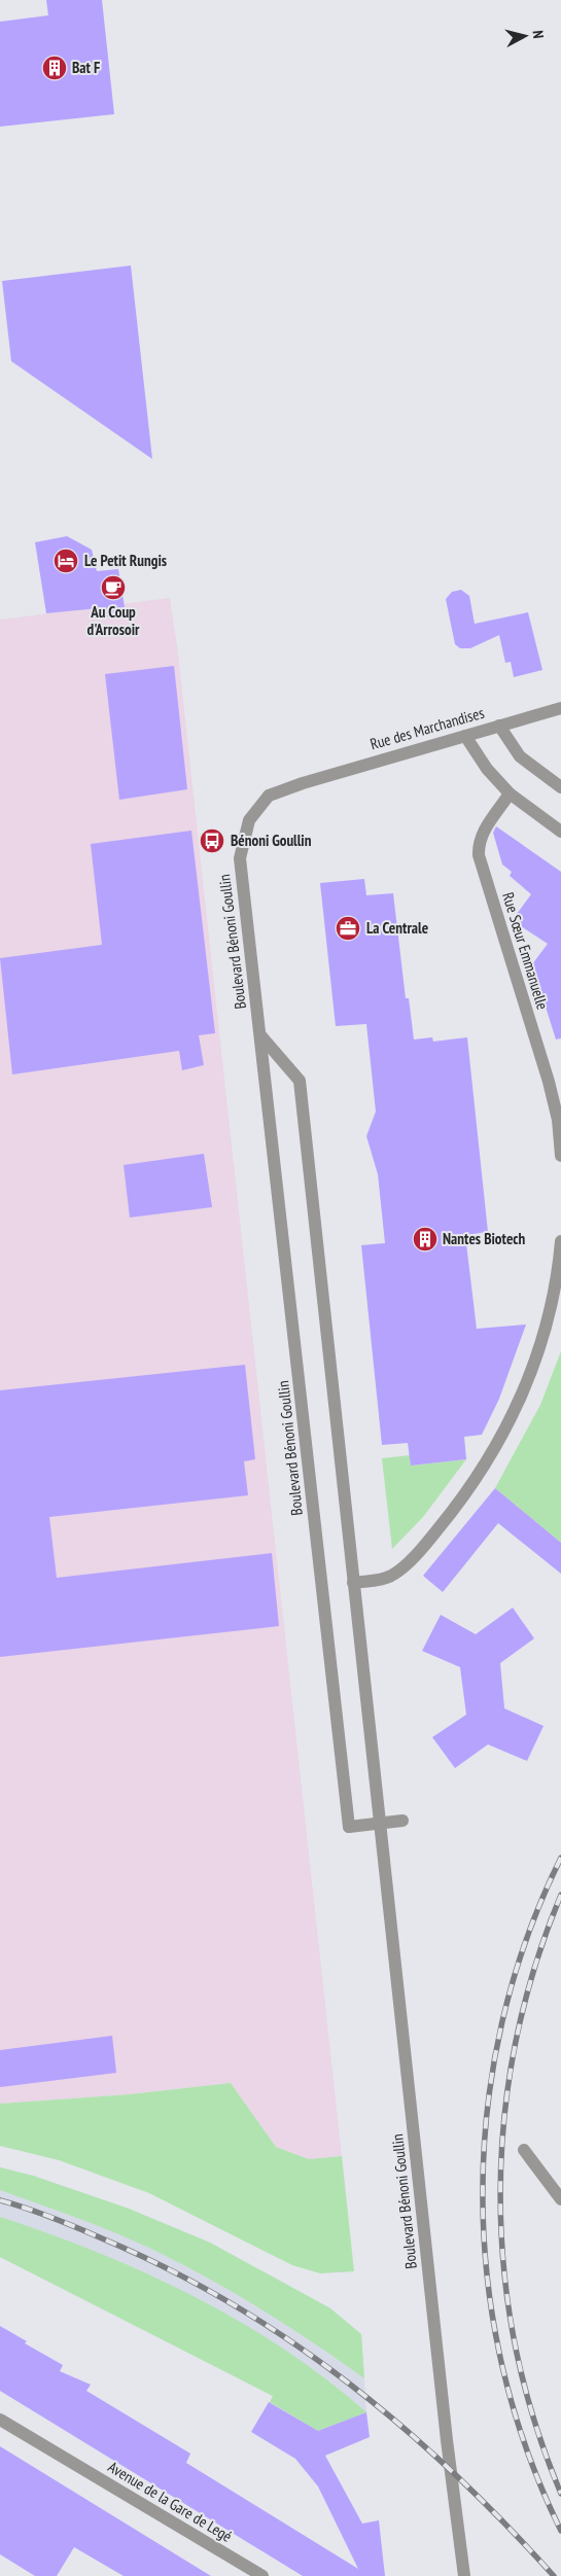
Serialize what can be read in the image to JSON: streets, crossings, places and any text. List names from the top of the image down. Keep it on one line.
{"streets":{"street":["Rue des Marchandises","Boulevard Bénoni Goullin","Rue Sœur Emmanuelle","Avenue de la Gare de Legé"]},"crossings":[["Rue des Marchandises","Boulevard Bénoni Goullin"]],"places":{"building":["Bat F","Nantes Biotech"],"hotel":["Le Petit Rungis"],"cafe":["Au Coup d'Arrosoir"],"bus stop":["Bénoni Goullin"],"office":["La Centrale"]},"north":"right"}
